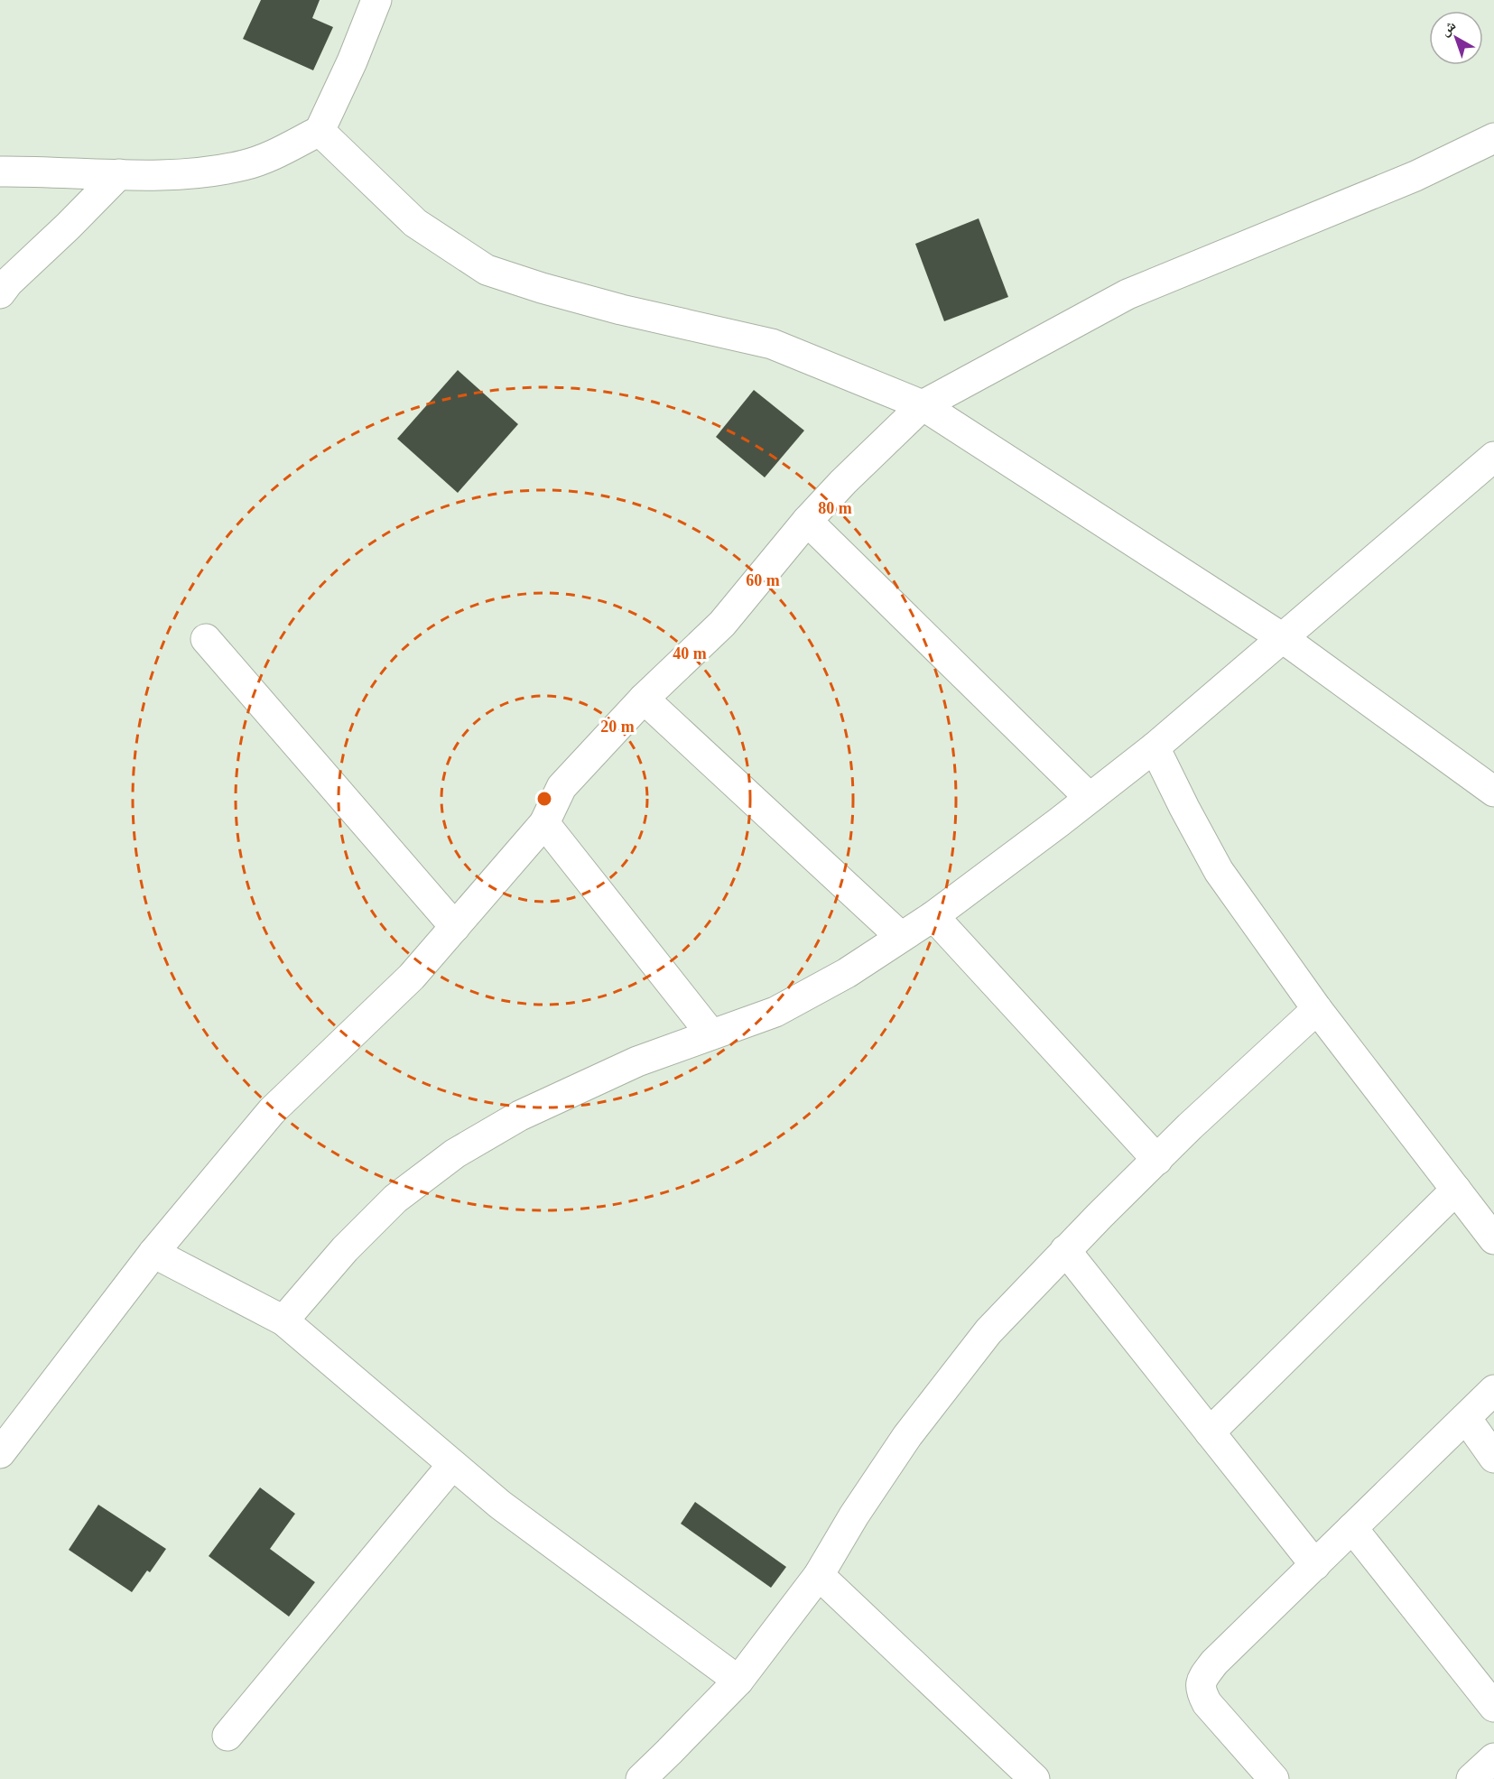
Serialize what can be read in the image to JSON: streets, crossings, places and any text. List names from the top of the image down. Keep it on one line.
{"north":"top left","rings":["80 m","60 m","40 m","20 m"]}
